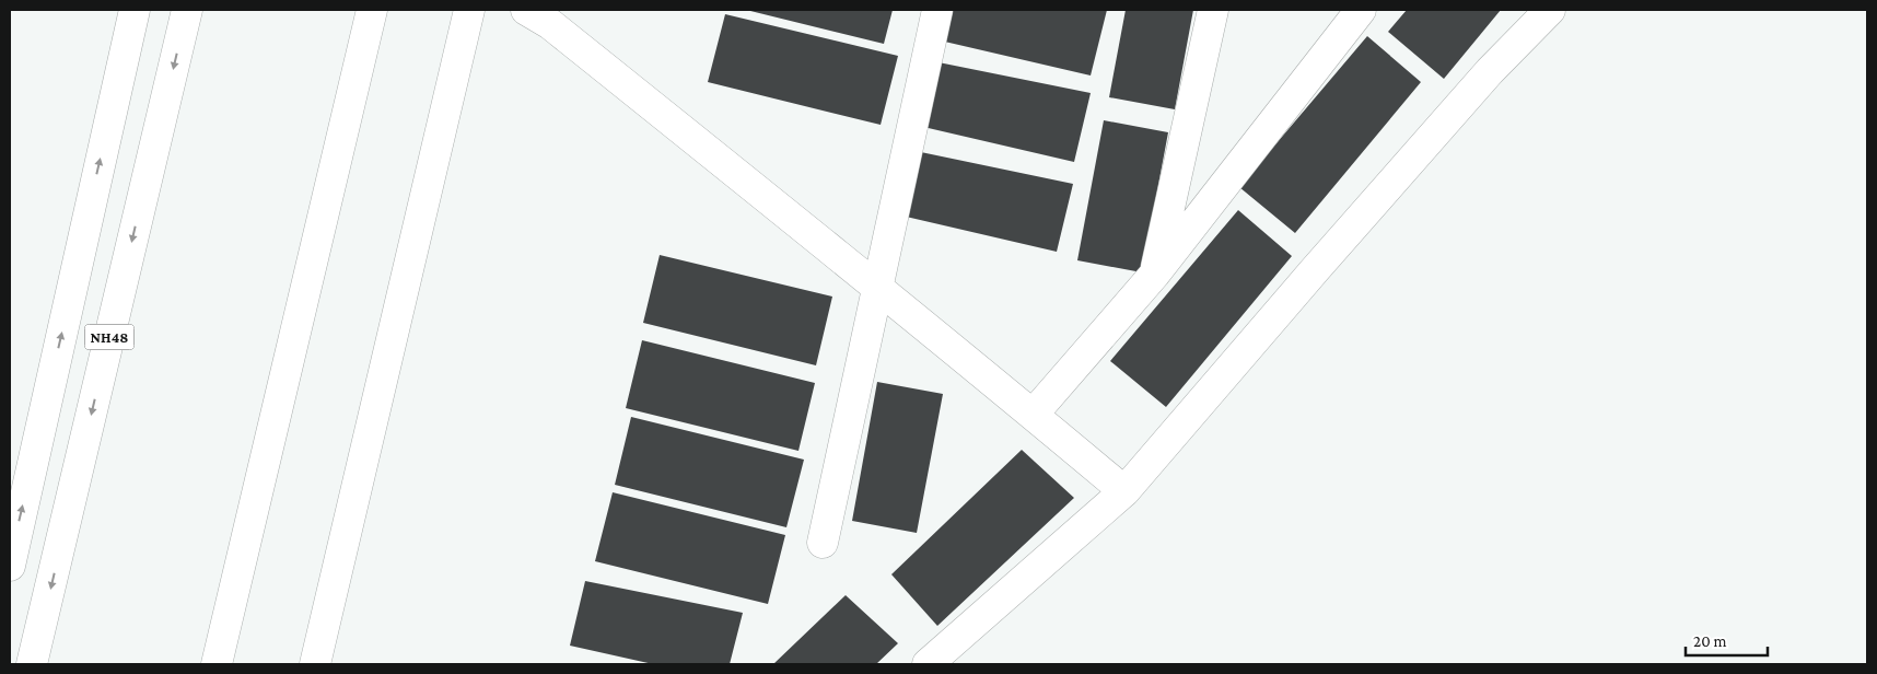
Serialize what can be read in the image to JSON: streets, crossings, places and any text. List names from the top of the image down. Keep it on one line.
{"streets":{"main road":["NH48"]},"scale_bar":"20 m"}
